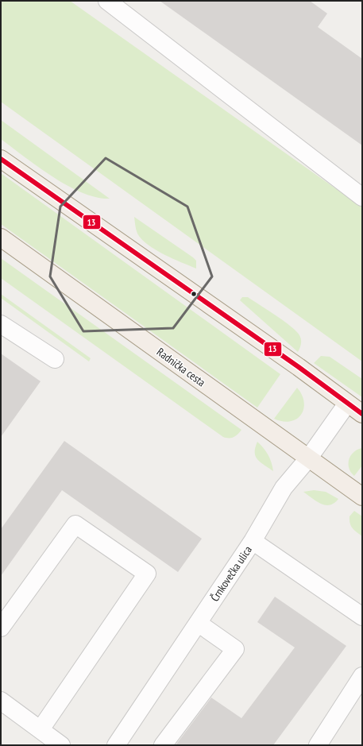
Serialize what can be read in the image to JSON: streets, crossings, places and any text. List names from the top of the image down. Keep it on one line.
{"streets":{"main road":["Radnička cesta"],"street":["Črnkovečka ulica"]},"crossings":[["Radnička cesta","Črnkovečka ulica"]],"lines":["transit line 13"]}
